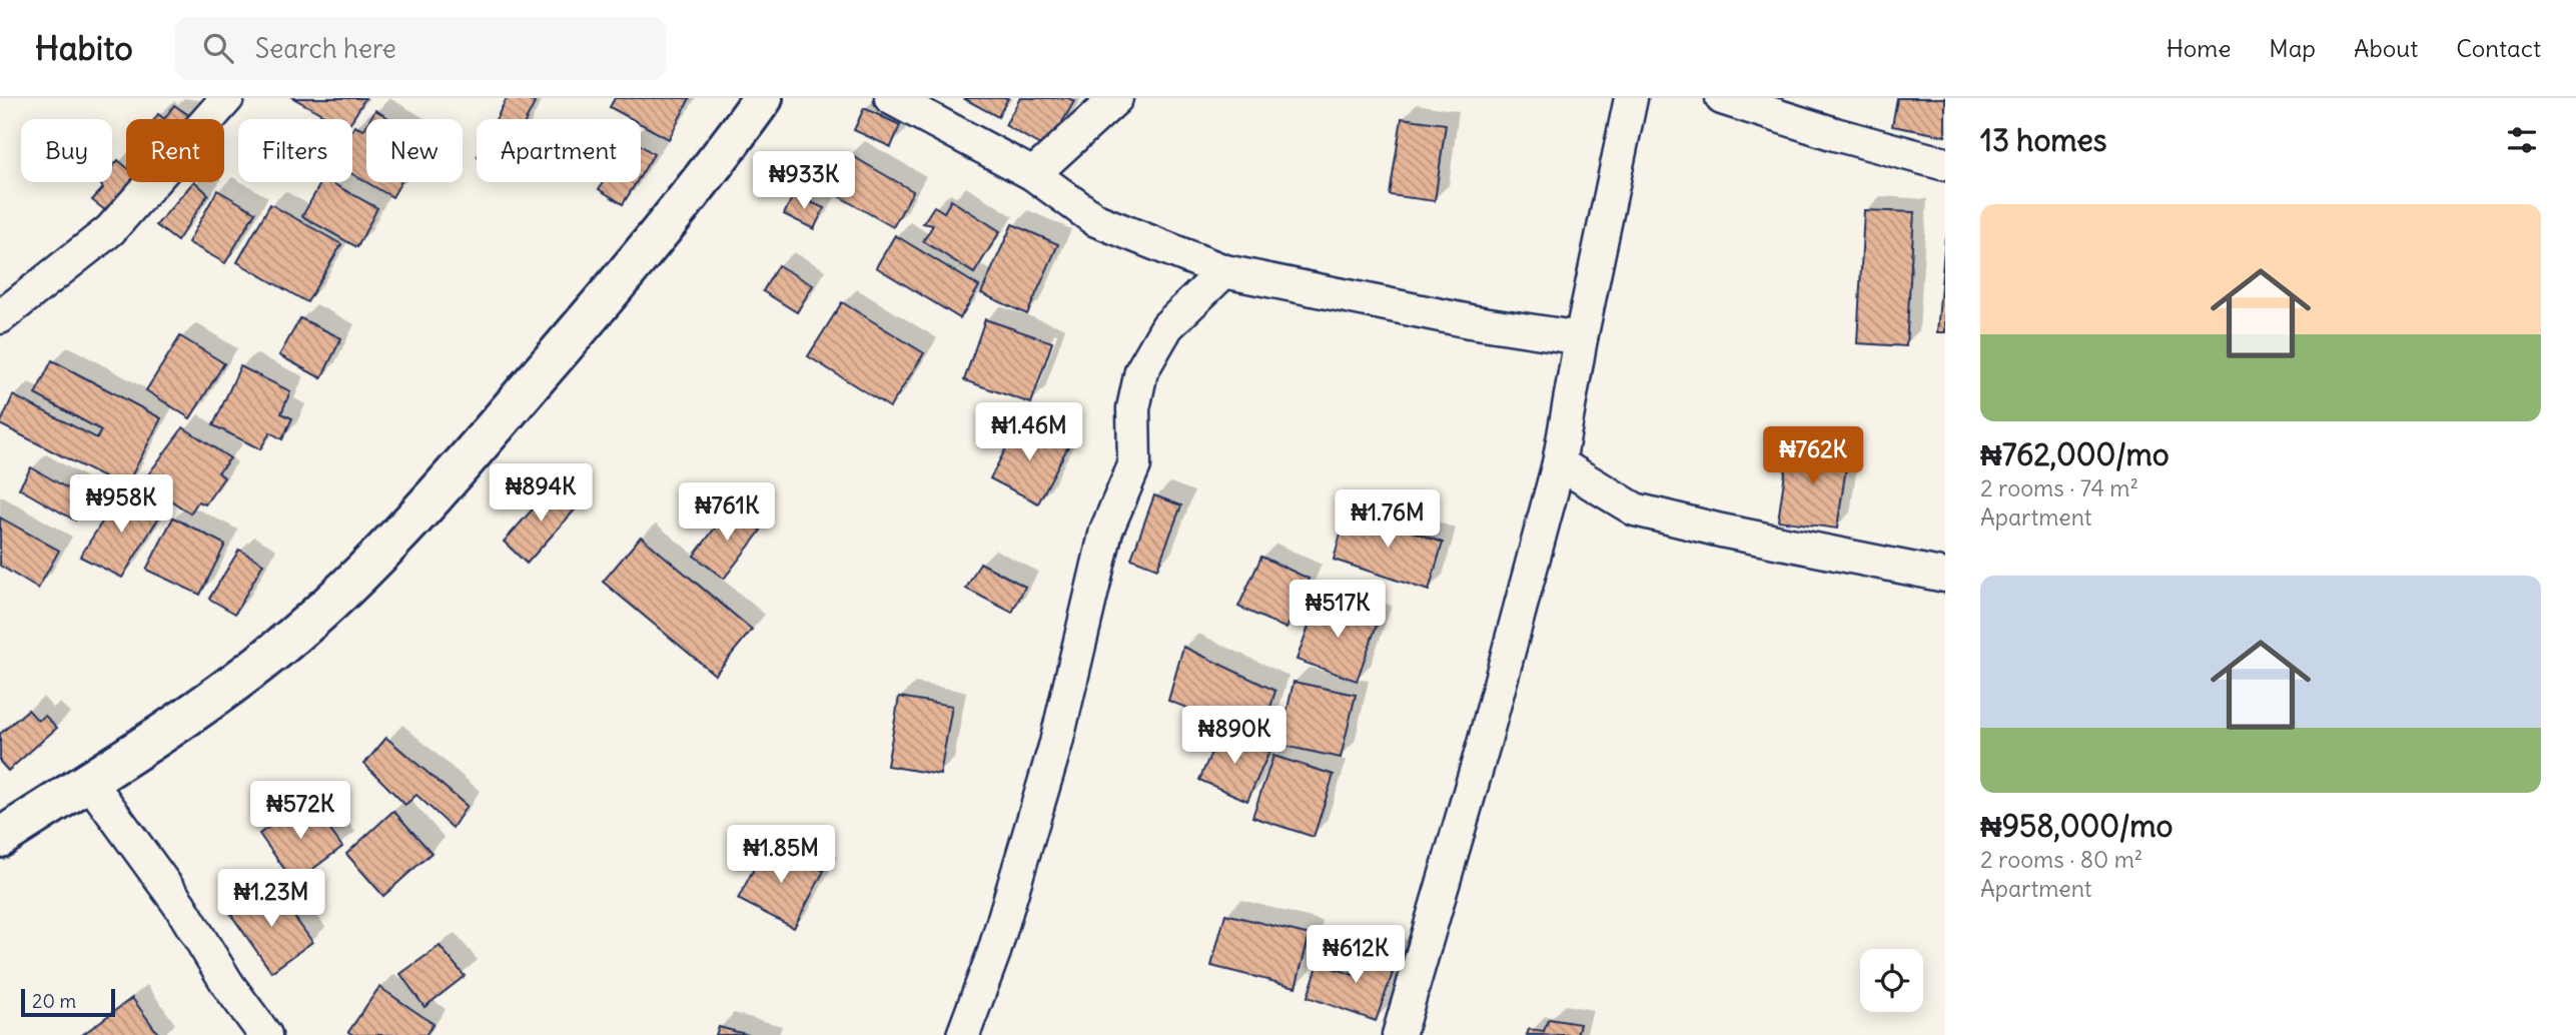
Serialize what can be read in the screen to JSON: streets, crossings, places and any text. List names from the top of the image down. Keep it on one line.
{"scale_bar":"20 m","page":{"header":"Habito","search":"Search here","nav":["Home","Map","About","Contact"],"heading":"13 homes","chip":["Buy","Rent","Filters","New","Apartment"],"price":["₦933K","₦1.46M","₦762K","₦894K","₦958K","₦761K","₦1.76M","₦517K","₦890K","₦572K","₦1.85M","₦1.23M","₦612K"],"list":[{"name":"₦762,000/mo","note":"2 rooms · 74 m² · Apartment"},{"name":"₦958,000/mo","note":"2 rooms · 80 m² · Apartment"}],"scale":"20 m"}}
